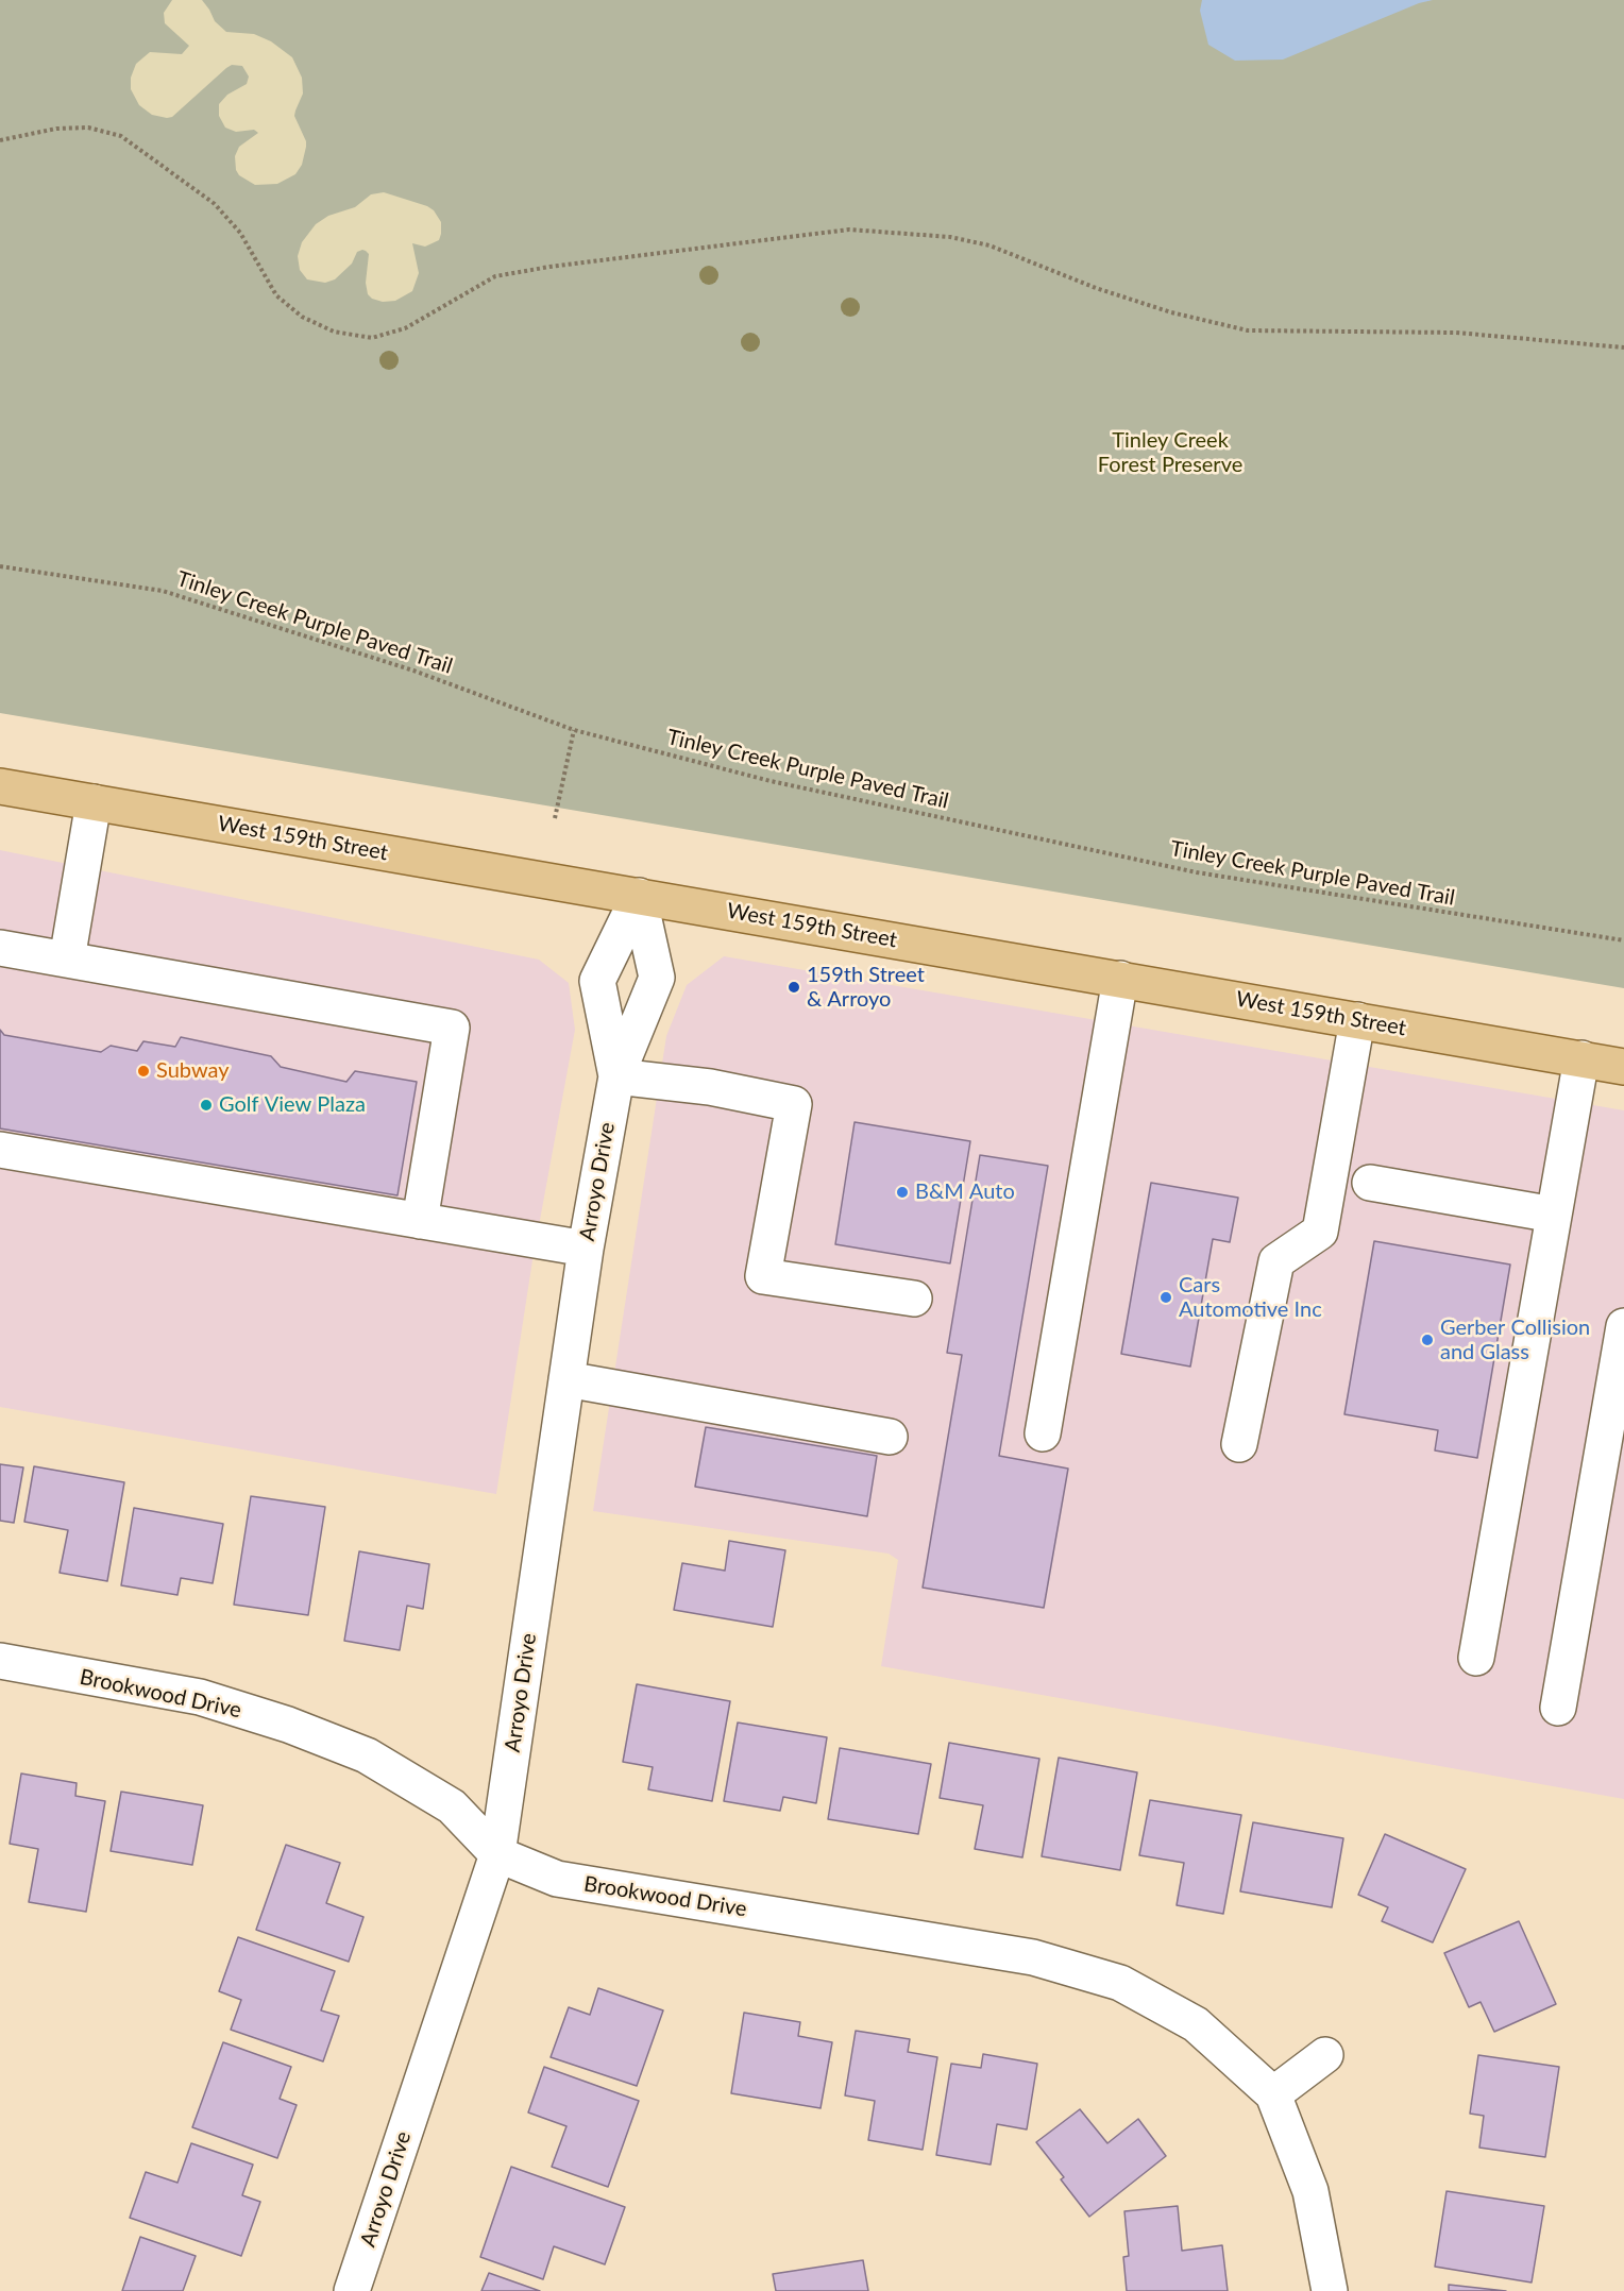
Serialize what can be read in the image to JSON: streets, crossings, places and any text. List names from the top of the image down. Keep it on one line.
{"streets":{"main road":["West 159th Street"],"street":["Arroyo Drive","Brookwood Drive"],"path":["Tinley Creek Purple Paved Trail"]},"crossings":[["West 159th Street","Arroyo Drive"],["Arroyo Drive","Brookwood Drive"]],"parks":["Tinley Creek Forest Preserve"],"places":["159th Street & Arroyo","Subway","Golf View Plaza","B&M Auto","Cars Automotive Inc","Gerber Collision and Glass"]}
